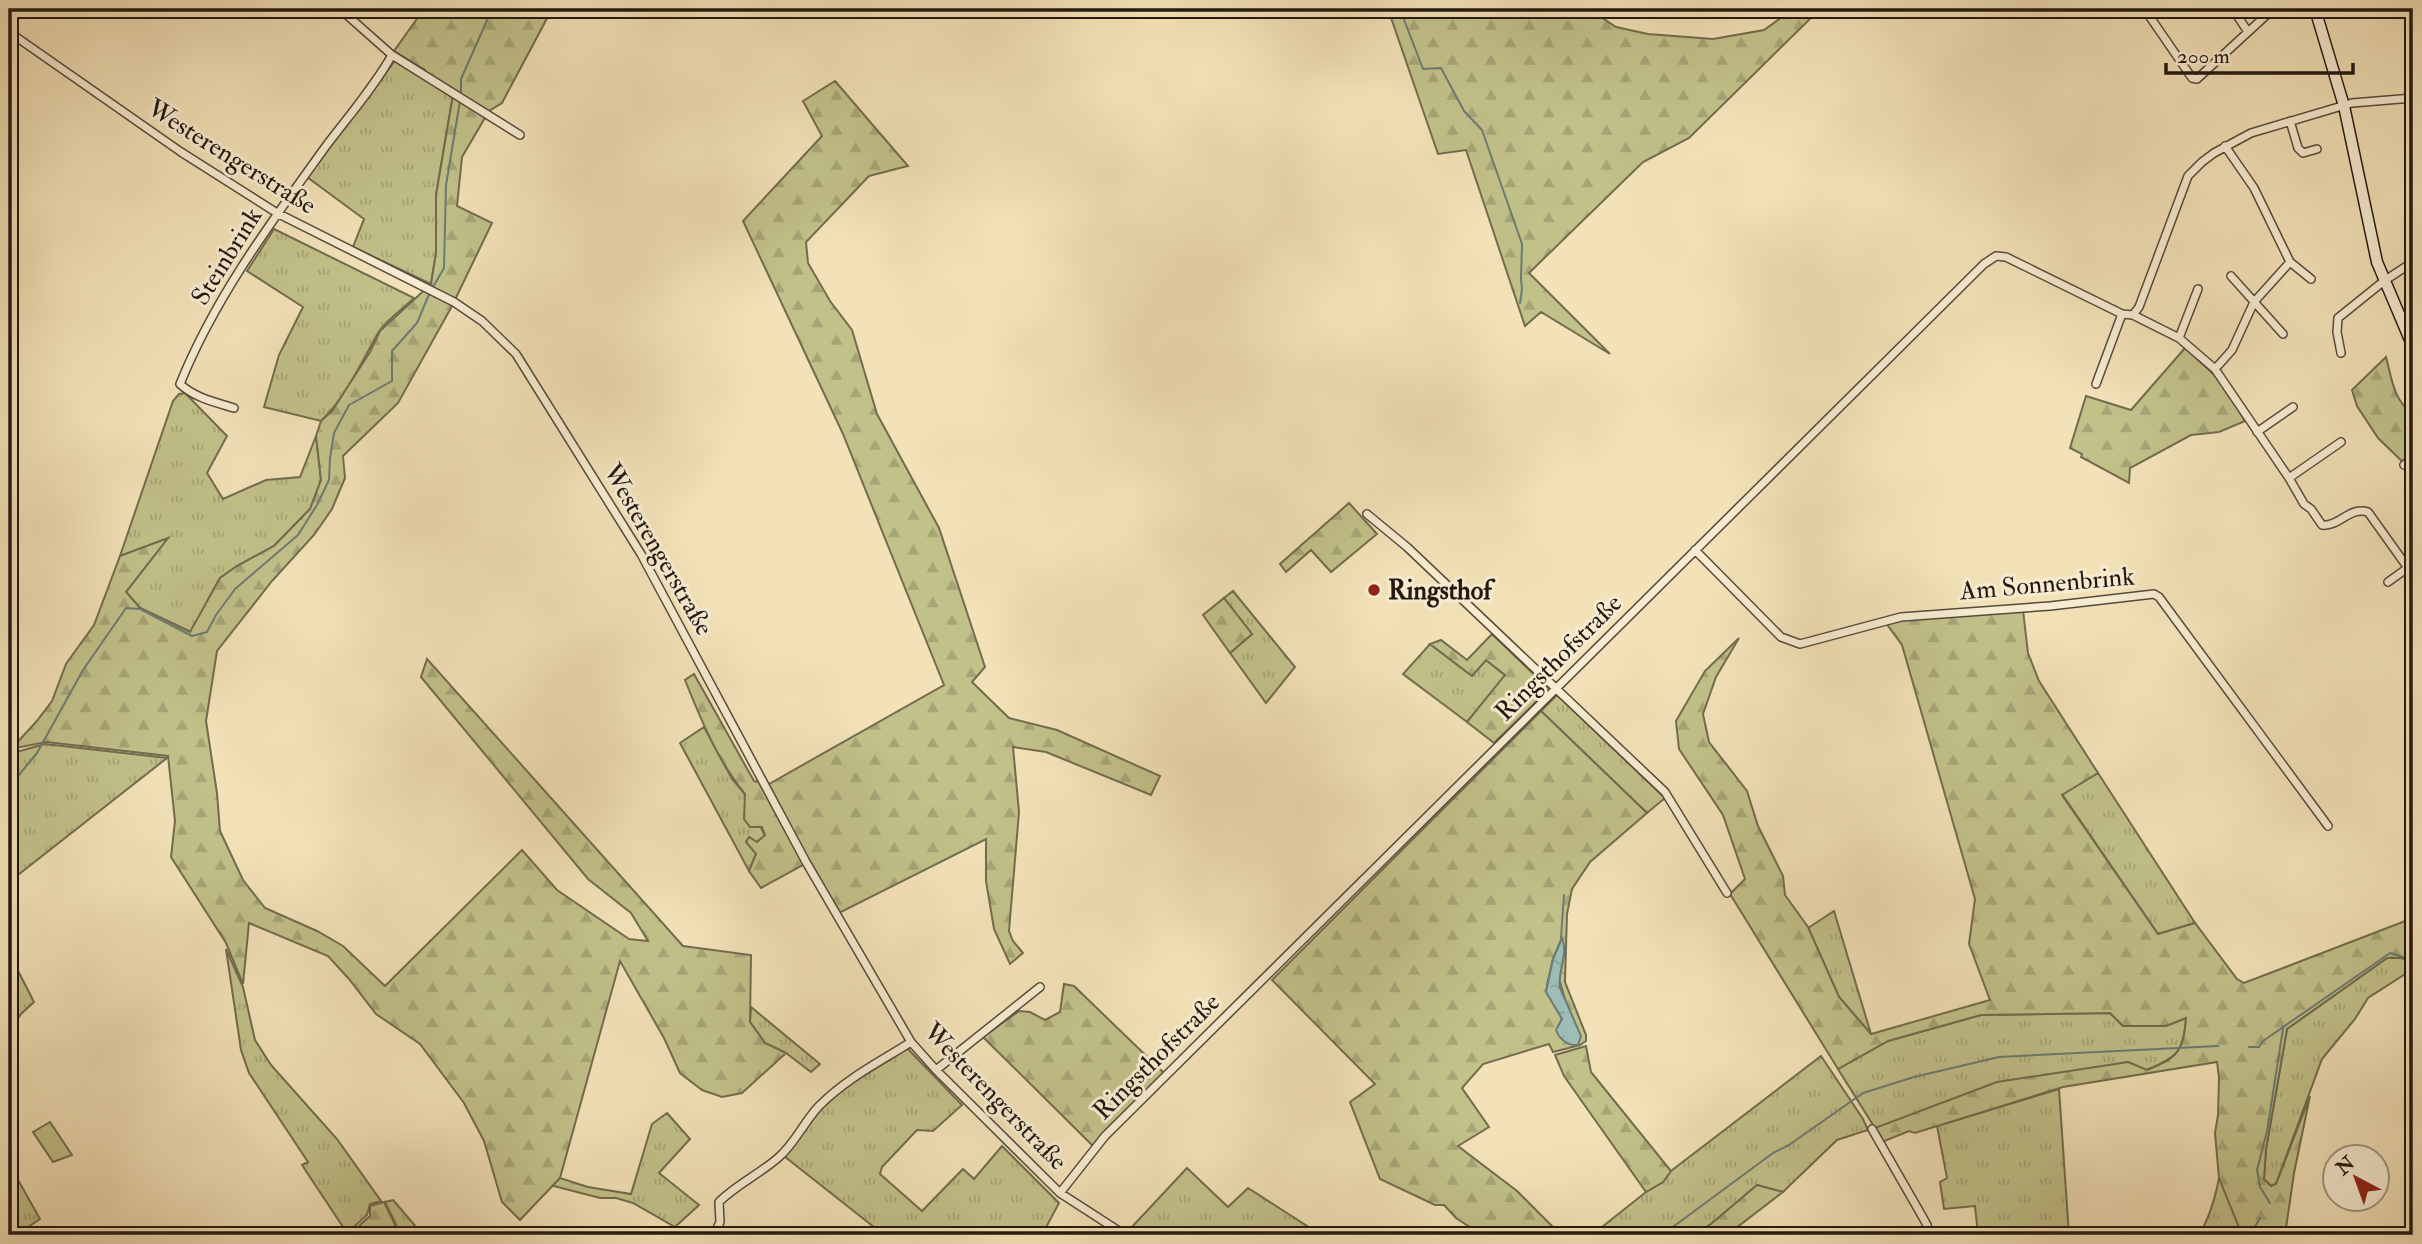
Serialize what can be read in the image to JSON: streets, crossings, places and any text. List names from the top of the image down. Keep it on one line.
{"streets":{"street":["Westerengerstraße","Steinbrink","Am Sonnenbrink","Ringsthofstraße"]},"crossings":[["Westerengerstraße","Steinbrink"],["Westerengerstraße","Ringsthofstraße"],["Am Sonnenbrink","Ringsthofstraße"]],"places":["Ringsthof"],"scale_bar":"200 m","north":"top left"}
